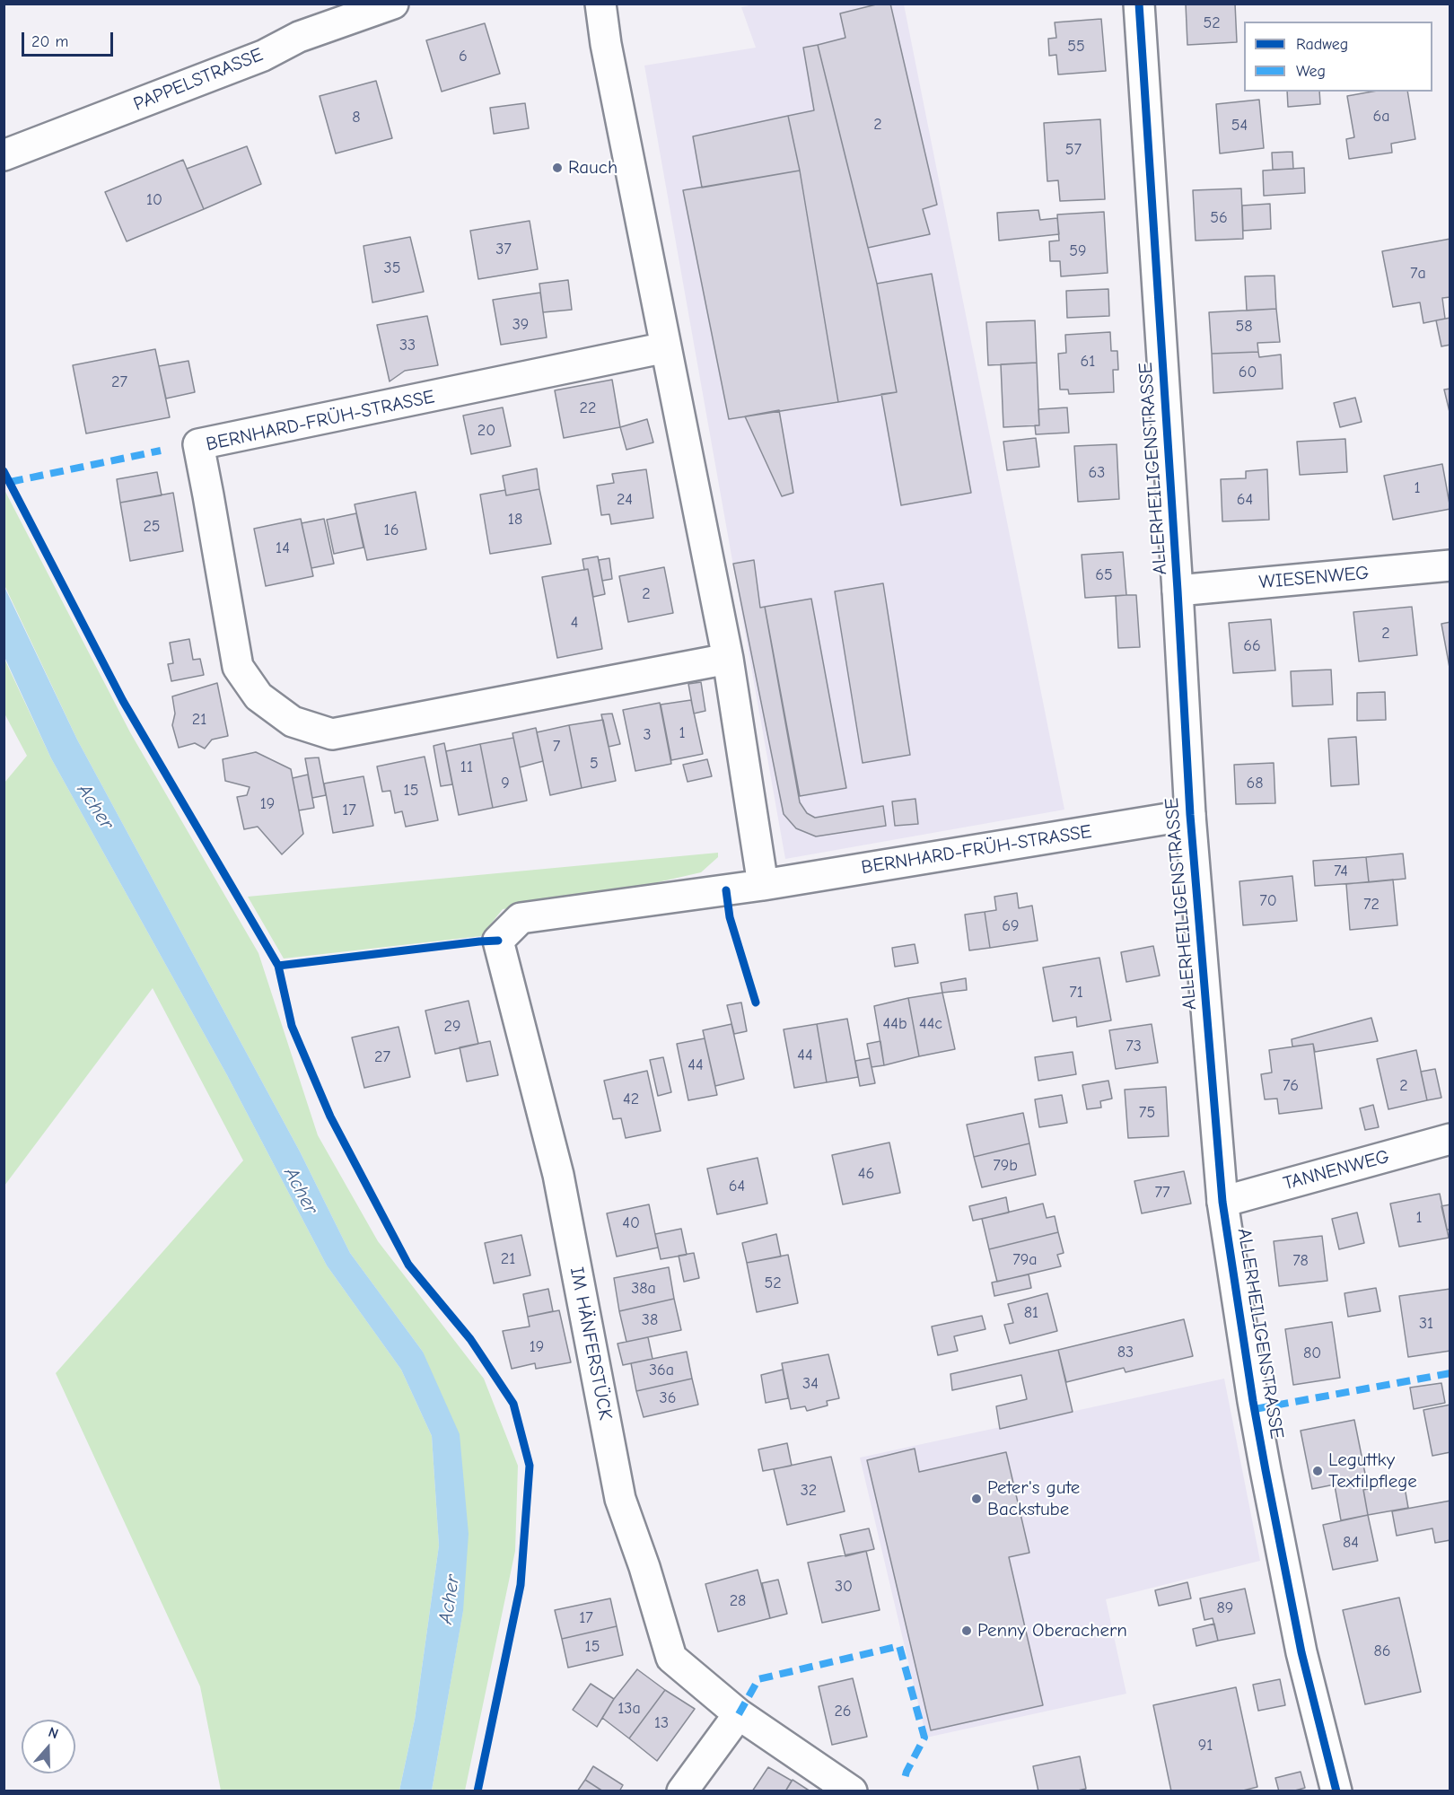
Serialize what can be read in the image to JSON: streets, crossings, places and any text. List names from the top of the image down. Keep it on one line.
{"streets":{"street":["PAPPELSTRASSE","BERNHARD-FRÜH-STRASSE","ALLERHEILIGENSTRASSE","WIESENWEG","TANNENWEG","IM HÄNFERSTÜCK"]},"crossings":[["BERNHARD-FRÜH-STRASSE","ALLERHEILIGENSTRASSE"],["BERNHARD-FRÜH-STRASSE","IM HÄNFERSTÜCK"],["ALLERHEILIGENSTRASSE","WIESENWEG"],["ALLERHEILIGENSTRASSE","TANNENWEG"]],"water":["Acher"],"places":["Rauch","Leguttky Textilpflege","Peter's gute Backstube","Penny Oberachern"],"house_numbers":["52","55","6","6a","8","2","54","57","10","56","37","59","35","7a","39","58","33","61","60","27","22","20","63","1","24","64","18","25","16","14","65","2","4","2","66","21","1","3","7","5","11","9","68","15","19","17","74","70","72","69","71","44b","44c","29","73","44","27","44","76","2","42","75","79b","46","64","77","1","40","21","79a","78","52","38a","81","38","31","19","83","80","36a","34","36","32","84","30","28","89","17","15","86","13a","26","13","91"],"legend":["Radweg","Weg"],"scale_bar":"20 m","north":"top"}
